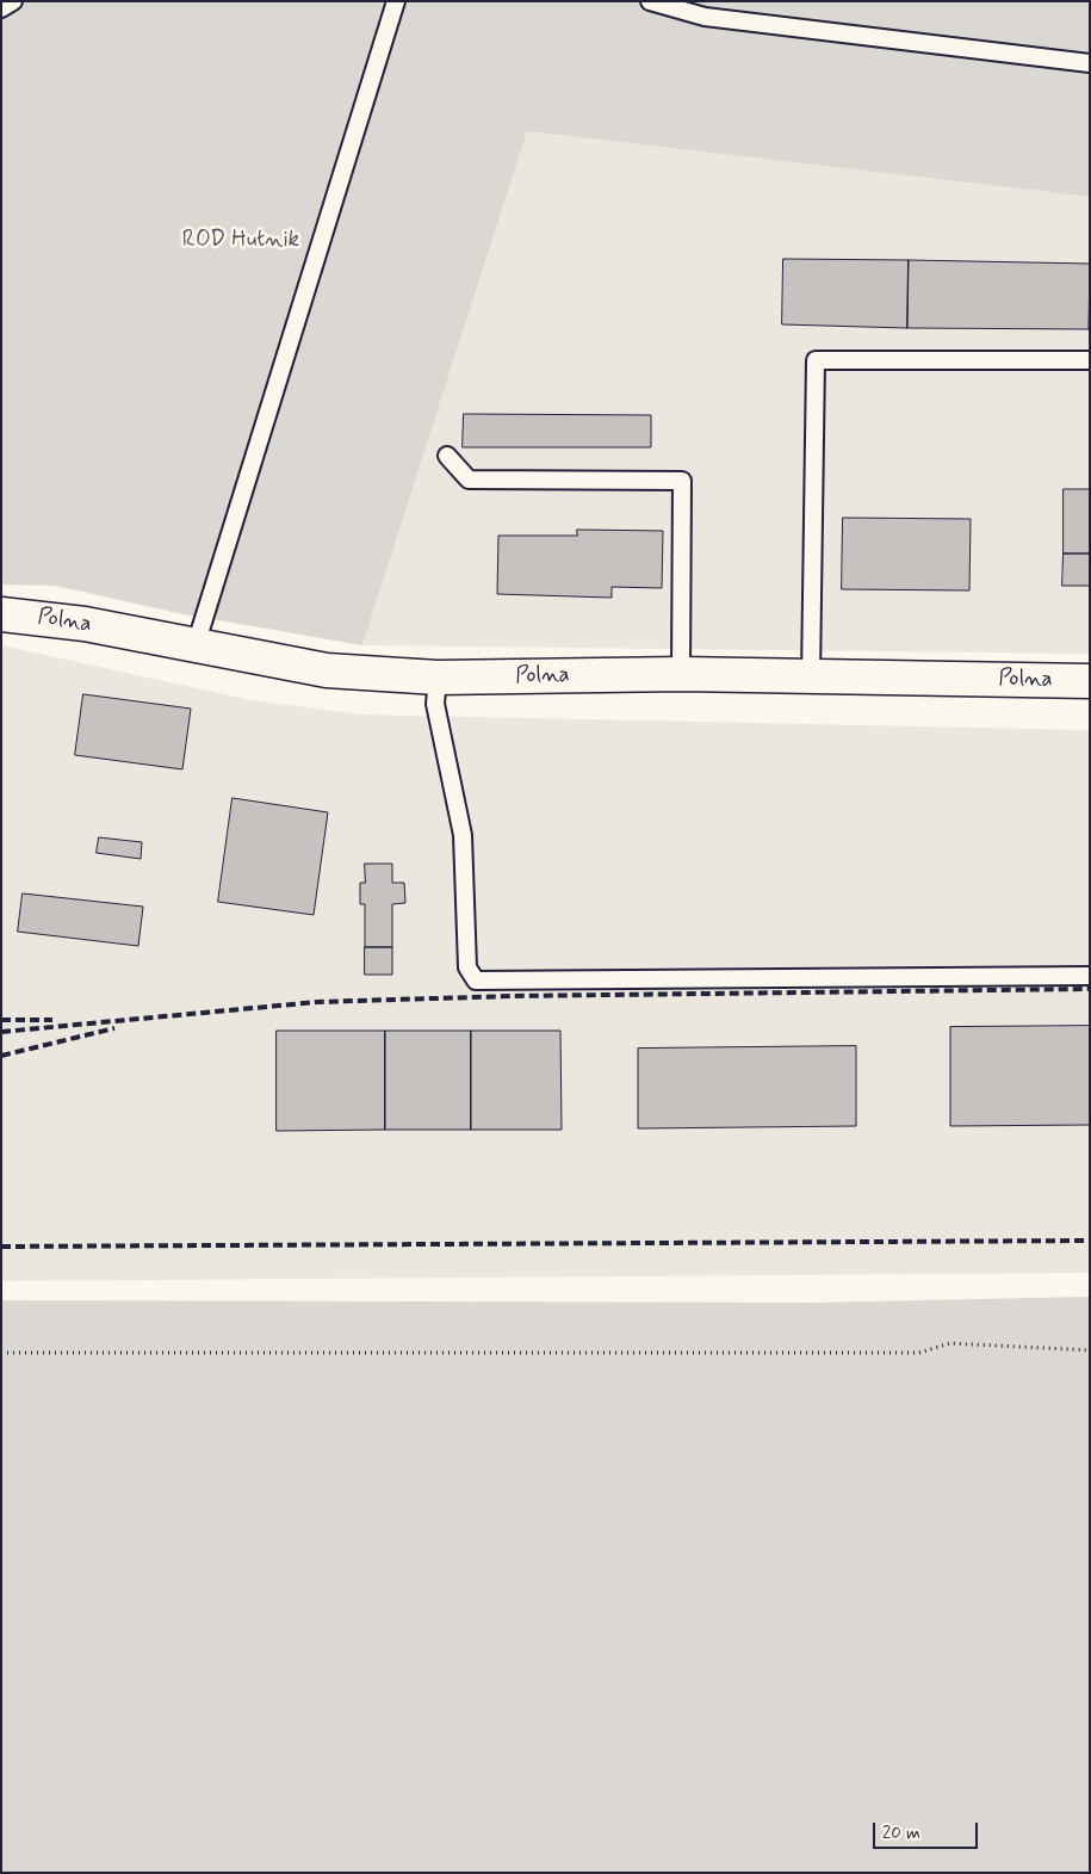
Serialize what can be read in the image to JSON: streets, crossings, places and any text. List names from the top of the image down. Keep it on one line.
{"streets":{"street":["Polna"]},"parks":["ROD Hutnik"],"scale_bar":"20 m"}
